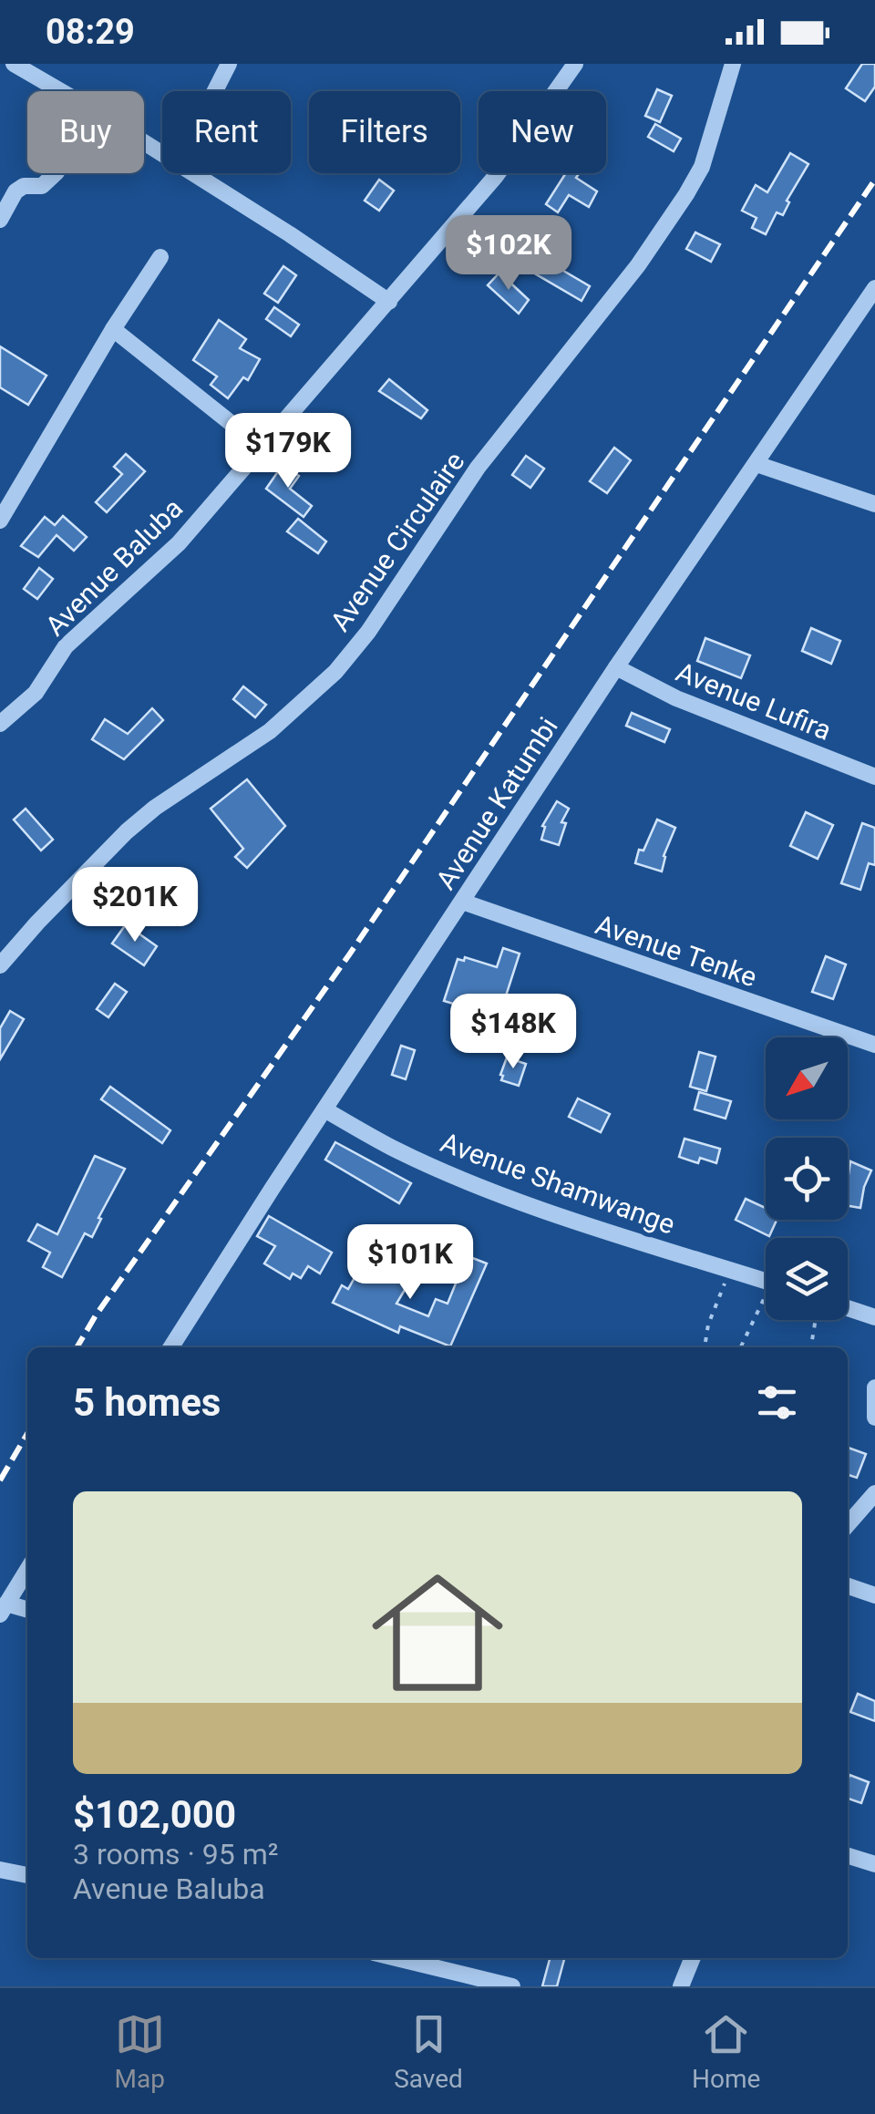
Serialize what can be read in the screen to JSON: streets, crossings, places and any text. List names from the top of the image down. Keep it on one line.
{"streets":{"street":["Avenue Circulaire","Avenue Baluba","Avenue Lufira","Avenue Katumbi","Avenue Tenke","Avenue Shamwange"]},"crossings":[["Avenue Lufira","Avenue Katumbi"],["Avenue Katumbi","Avenue Tenke"],["Avenue Katumbi","Avenue Shamwange"]],"north":"bottom left","page":{"status":"08:29","chip":["Buy","Rent","Filters","New"],"price":["$102K","$179K","$201K","$148K","$101K"],"heading":"5 homes","list":[{"name":"$102,000","note":"3 rooms · 95 m² · Avenue Baluba"}],"tabs":["Map","Saved","Home"]}}
